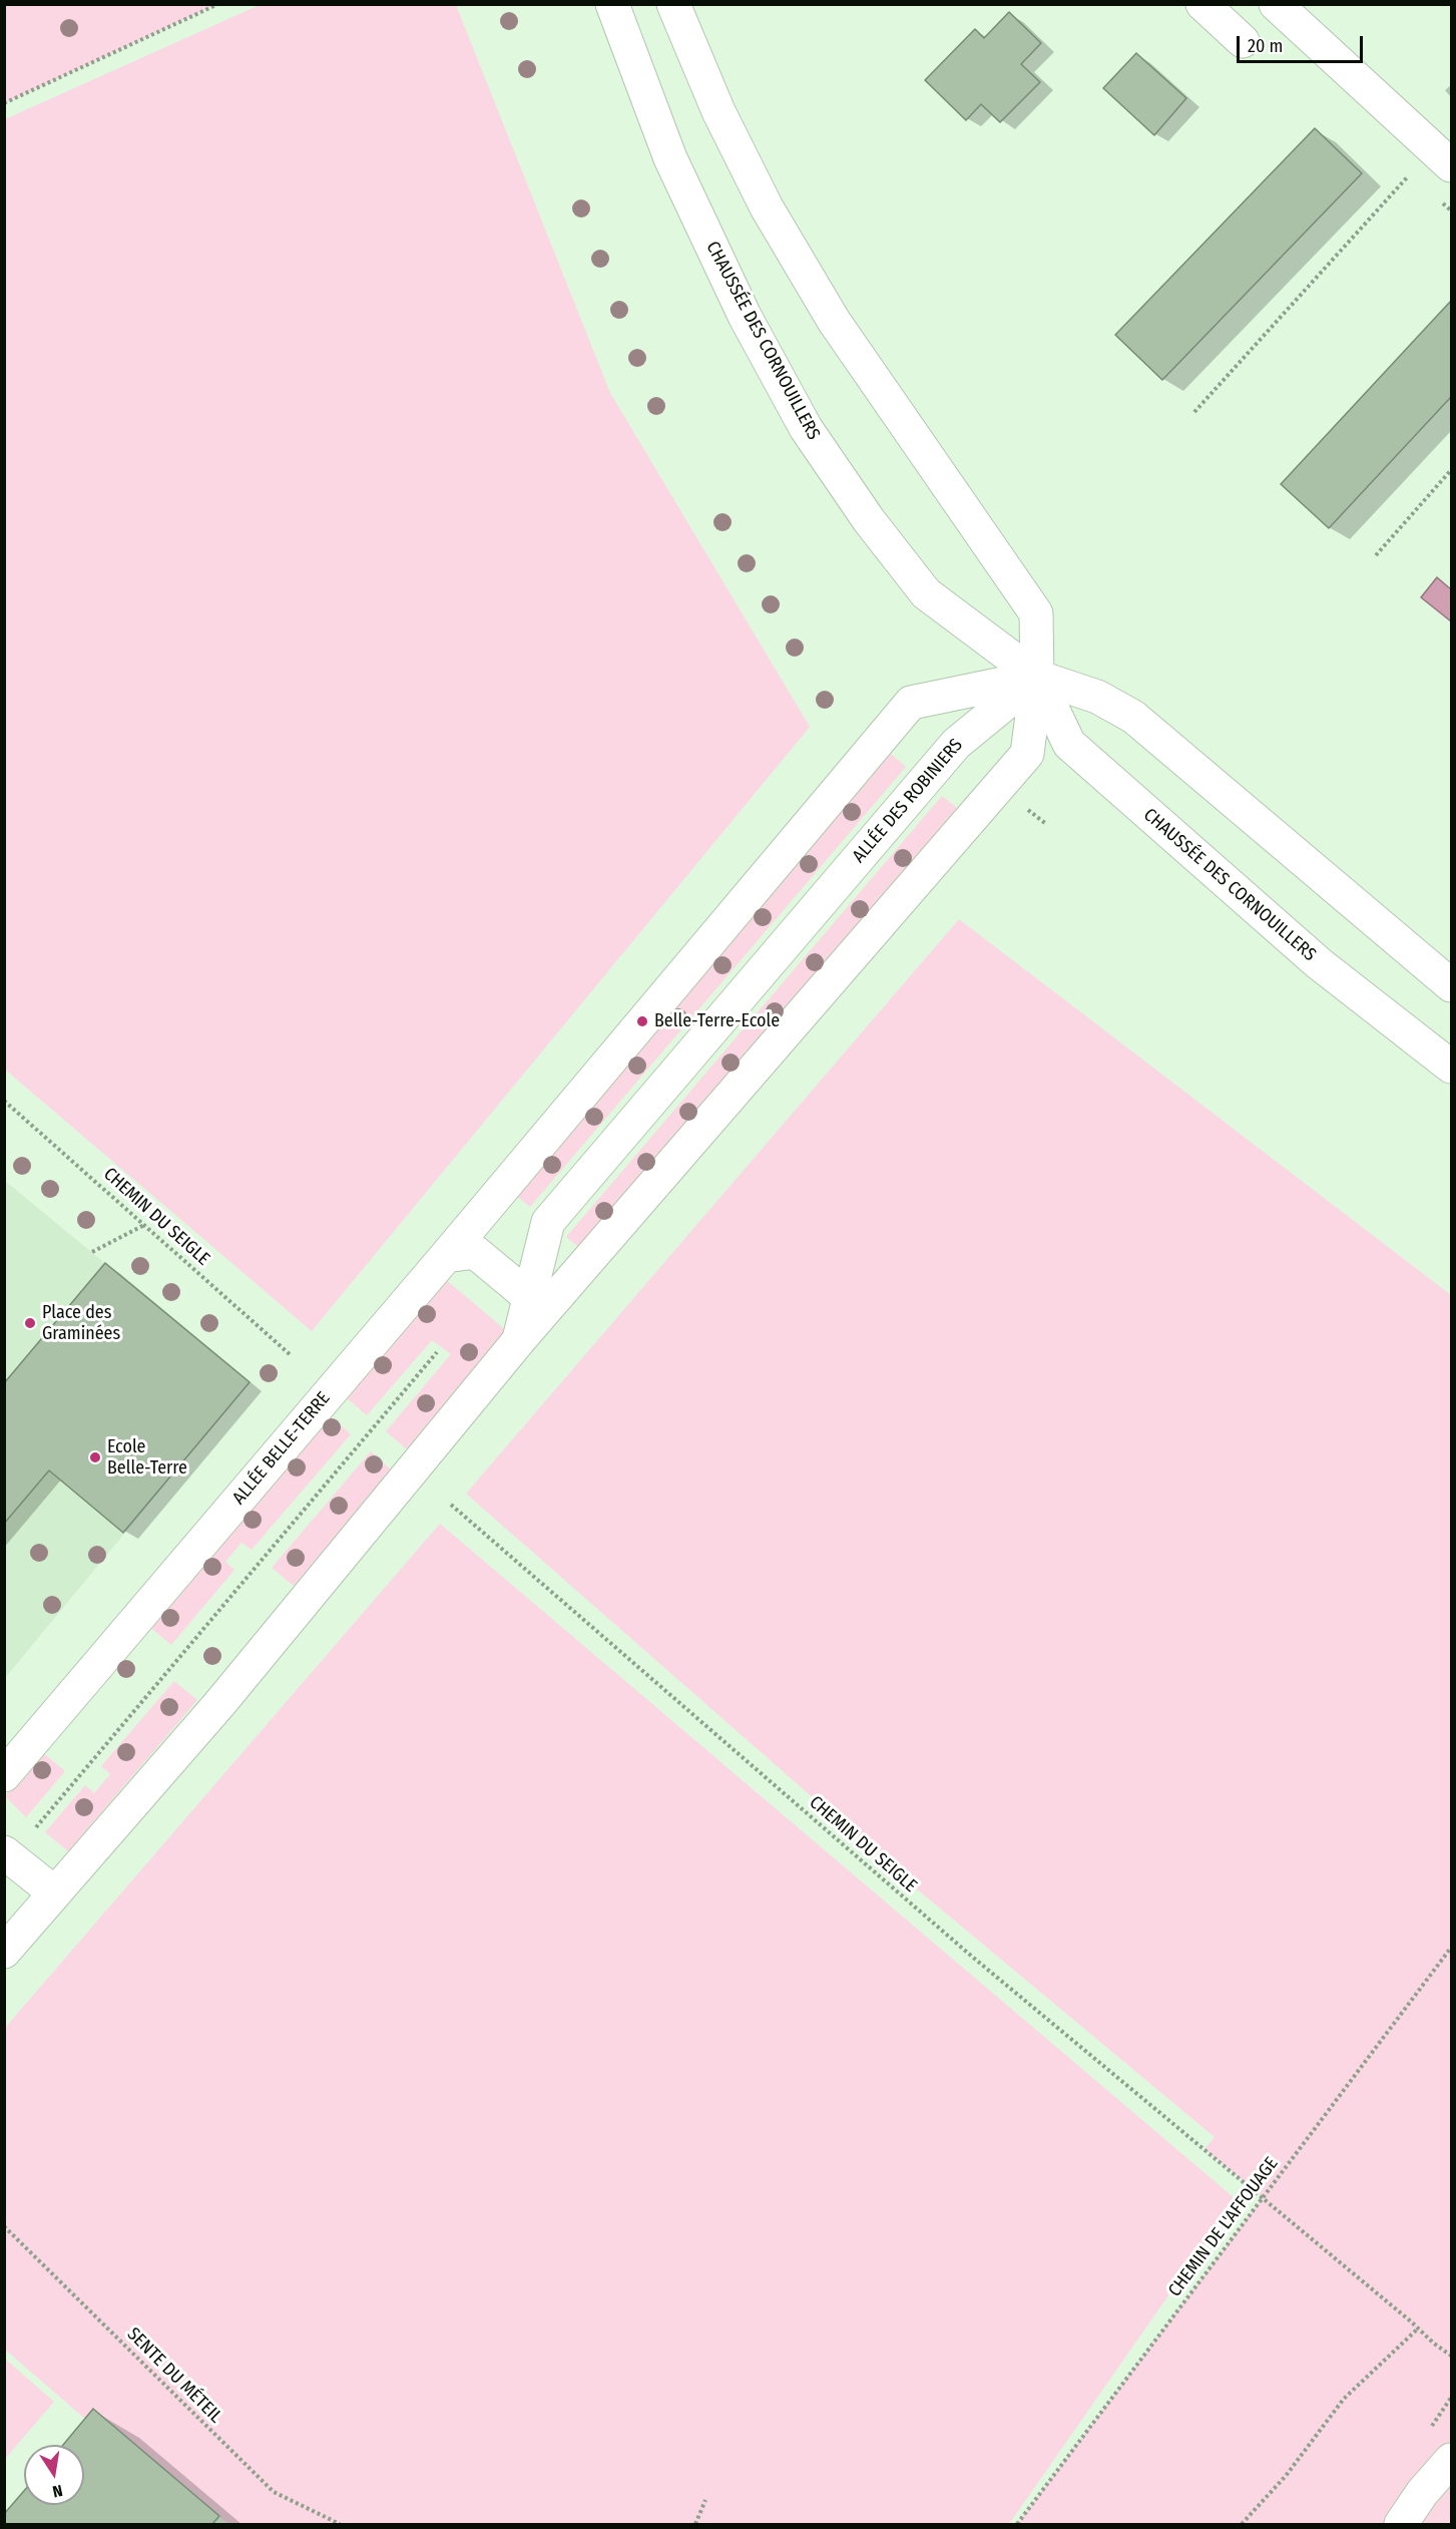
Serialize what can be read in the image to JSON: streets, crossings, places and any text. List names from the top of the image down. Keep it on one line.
{"streets":{"street":["CHAUSSÉE DES CORNOUILLERS","ALLÉE DES ROBINIERS","ALLÉE BELLE-TERRE"],"path":["CHEMIN DU SEIGLE","CHEMIN DE L'AFFOUAGE","SENTE DU MÉTEIL"]},"crossings":[["CHAUSSÉE DES CORNOUILLERS","ALLÉE DES ROBINIERS"],["CHAUSSÉE DES CORNOUILLERS","ALLÉE BELLE-TERRE"],["ALLÉE DES ROBINIERS","ALLÉE BELLE-TERRE"],["CHEMIN DU SEIGLE","CHEMIN DE L'AFFOUAGE"]],"places":["Belle-Terre-Ecole","Place des Graminées","Ecole Belle-Terre"],"scale_bar":"20 m","north":"bottom"}
